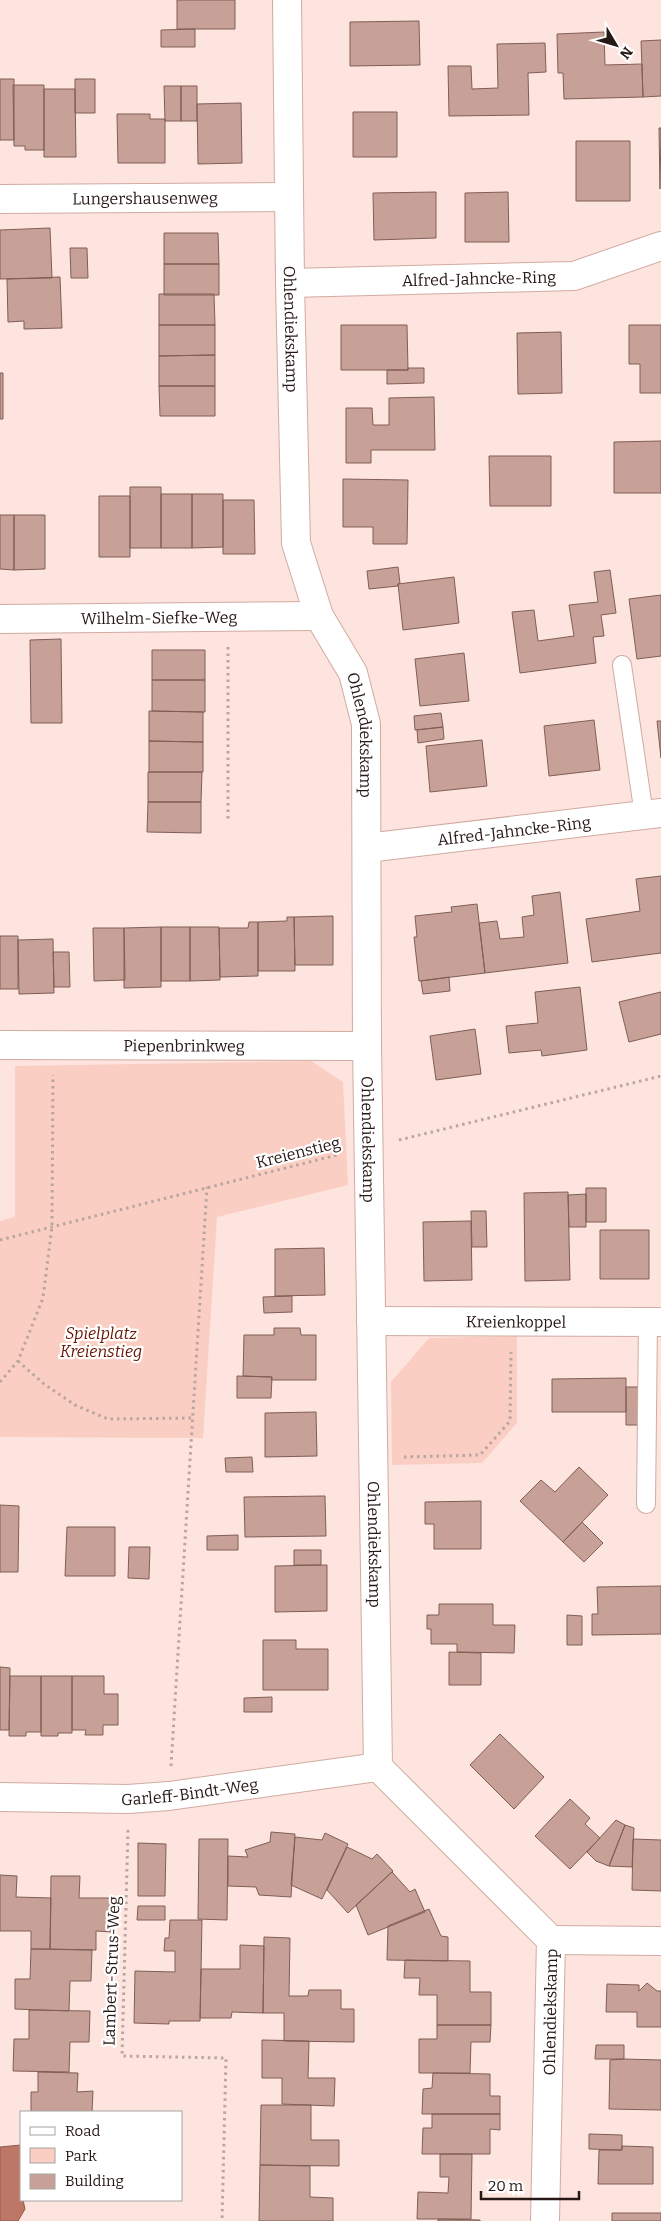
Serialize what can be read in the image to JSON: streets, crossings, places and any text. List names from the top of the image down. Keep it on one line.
{"streets":{"street":["Lungershausenweg","Alfred-Jahncke-Ring","Ohlendiekskamp","Wilhelm-Siefke-Weg","Piepenbrinkweg","Kreienkoppel","Garleff-Bindt-Weg"],"path":["Kreienstieg","Lambert-Strus-Weg"]},"crossings":[["Lungershausenweg","Ohlendiekskamp"],["Alfred-Jahncke-Ring","Ohlendiekskamp"],["Ohlendiekskamp","Wilhelm-Siefke-Weg"],["Ohlendiekskamp","Piepenbrinkweg"],["Ohlendiekskamp","Kreienstieg"],["Ohlendiekskamp","Kreienkoppel"],["Ohlendiekskamp","Garleff-Bindt-Weg"],["Garleff-Bindt-Weg","Lambert-Strus-Weg"]],"parks":["Spielplatz Kreienstieg"],"legend":["Road","Park","Building"],"scale_bar":"20 m","north":"bottom right"}
